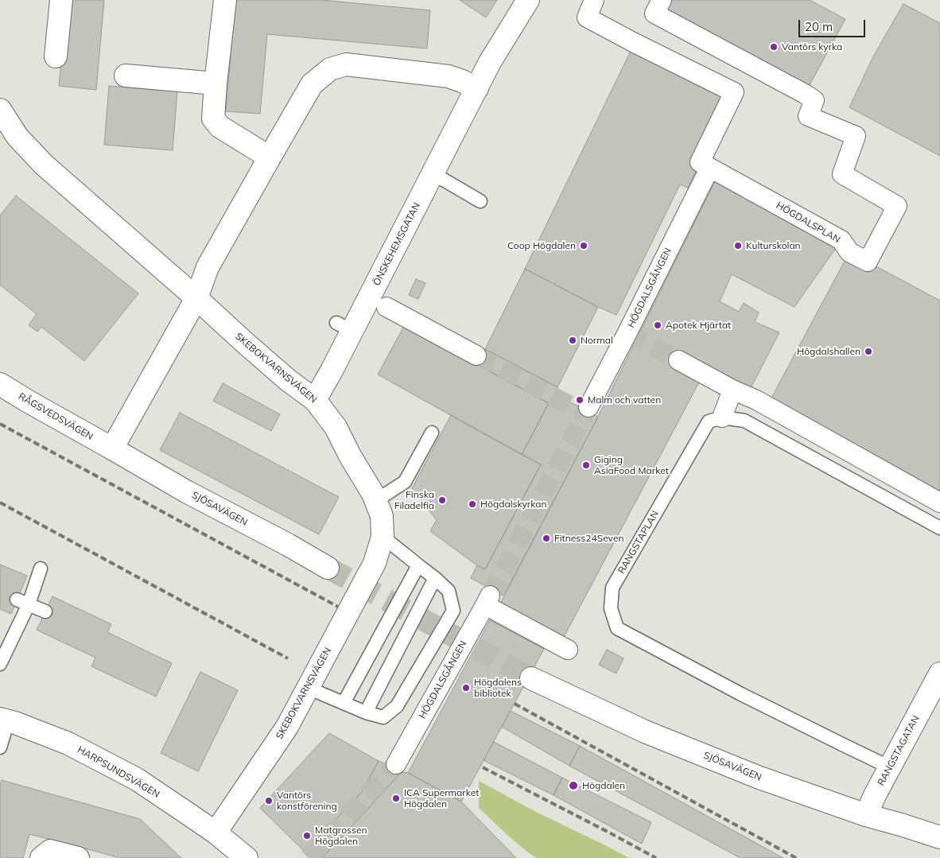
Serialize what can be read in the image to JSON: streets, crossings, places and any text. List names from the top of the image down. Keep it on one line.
{"streets":{"street":["HÖGDALSPLAN","ÖNSKEHEMSGATAN","HÖGDALSGÅNGEN","SKEBOKVARNSVÄGEN","RÅGSVEDSVÄGEN","SJÖSAVÄGEN","RANGSTAGATAN","HARPSUNDSVÄGEN"],"lane":["RANGSTAPLAN"]},"crossings":[["HÖGDALSPLAN","HÖGDALSGÅNGEN"],["ÖNSKEHEMSGATAN","SKEBOKVARNSVÄGEN"],["SKEBOKVARNSVÄGEN","HARPSUNDSVÄGEN"],["RÅGSVEDSVÄGEN","SJÖSAVÄGEN"],["SJÖSAVÄGEN","RANGSTAGATAN"],["RANGSTAPLAN","RANGSTAGATAN"]],"places":["Vantörs kyrka","Coop Högdalen","Kulturskolan","Apotek Hjärtat","Normal","Högdalshallen","Malm och vatten","Giging AsiaFood Market","Finska Filadelfia","Högdalskyrkan","Fitness24Seven","Högdalens bibliotek","Högdalen","ICA Supermarket Högdalen","Vantörs konstförening","Matgrossen Högdalen"],"scale_bar":"20 m"}
